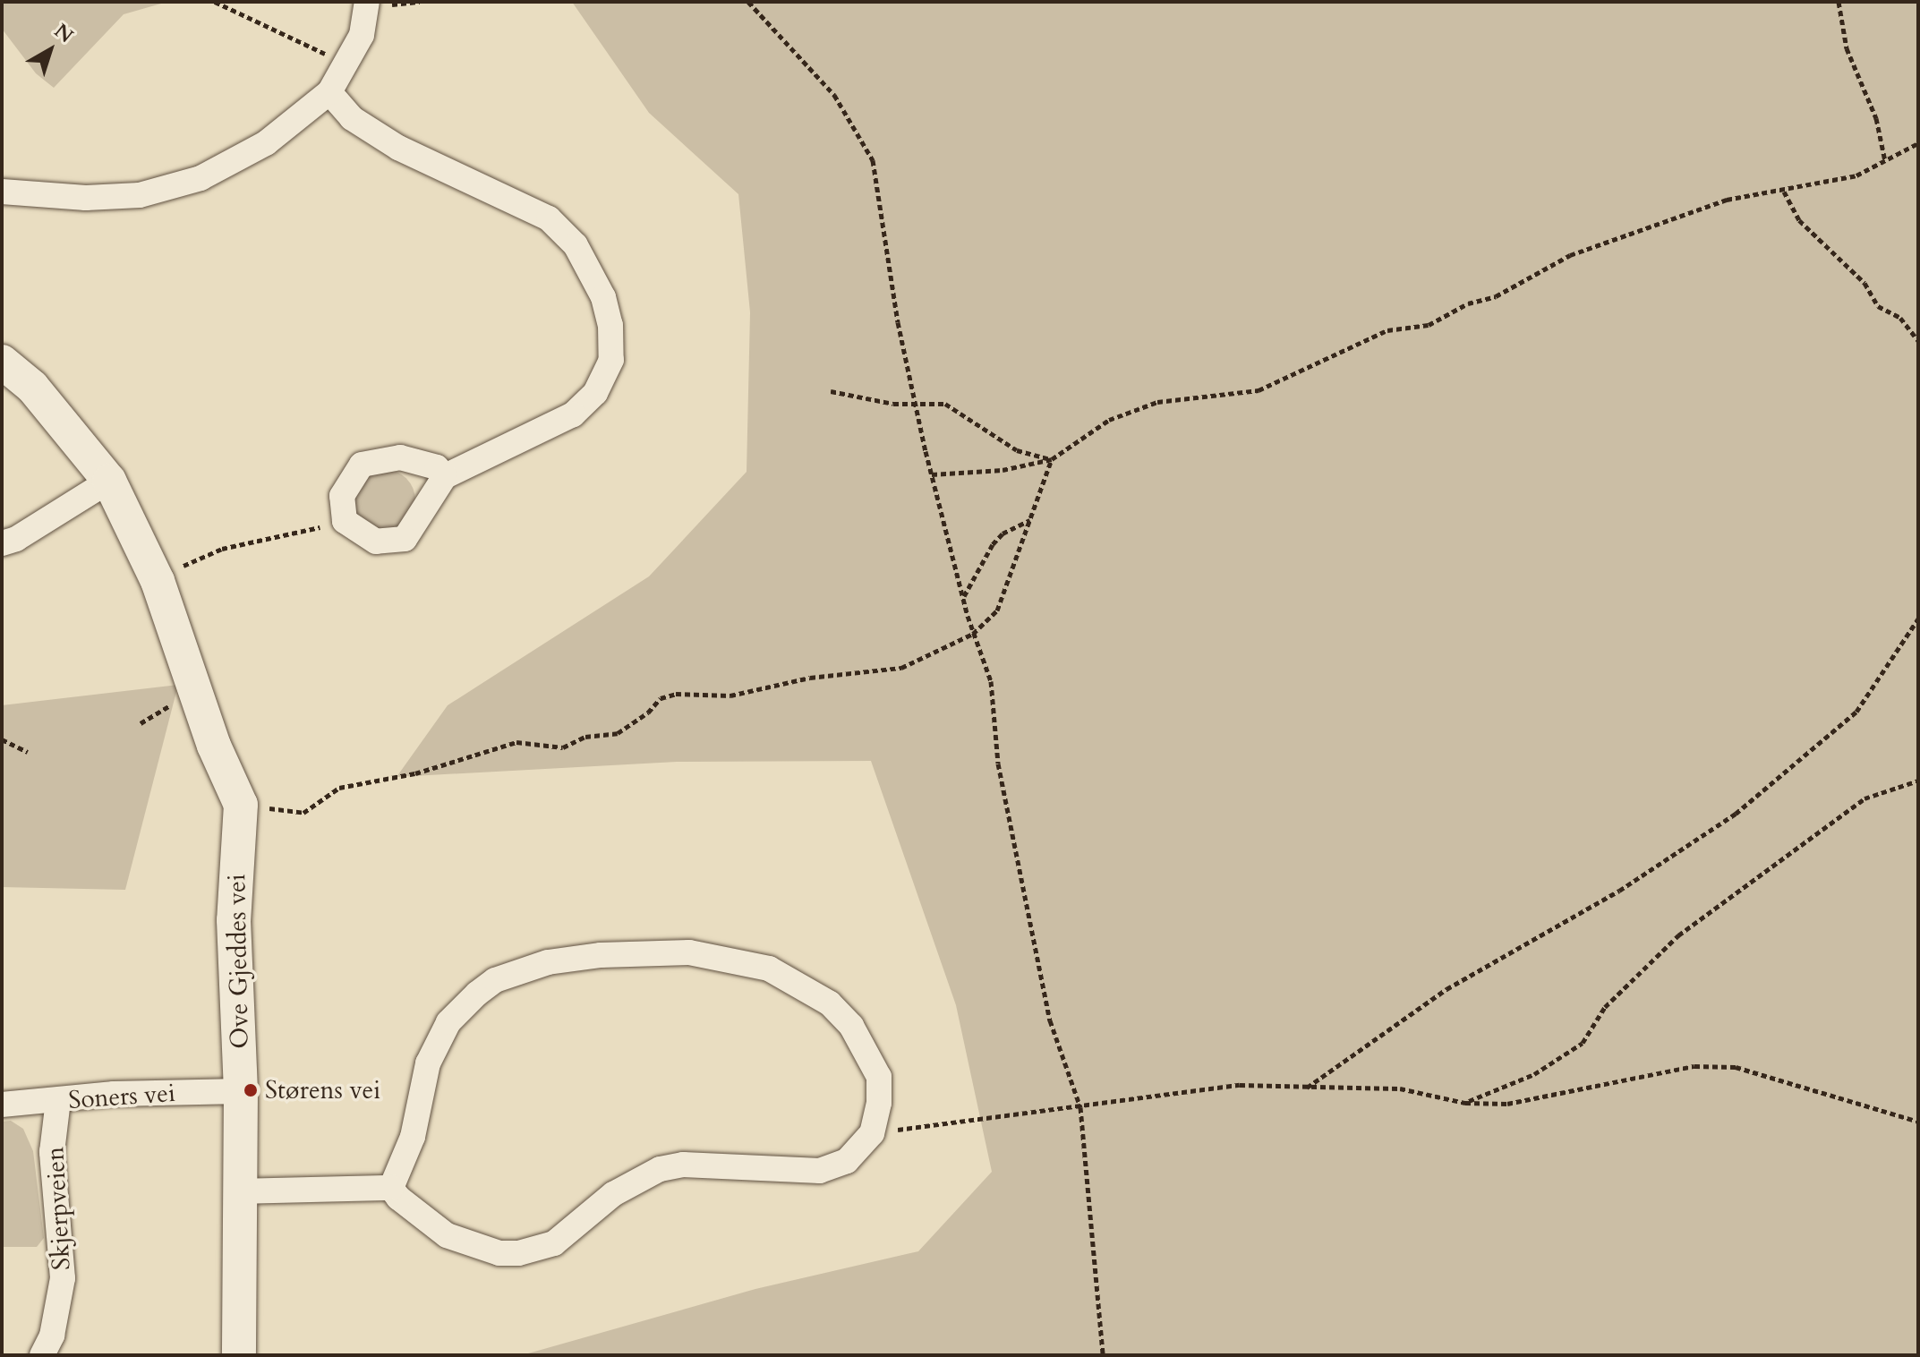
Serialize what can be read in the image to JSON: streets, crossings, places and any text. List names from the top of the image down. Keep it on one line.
{"streets":{"street":["Ove Gjeddes vei","Soners vei","Skjerpveien"]},"crossings":[["Ove Gjeddes vei","Soners vei"],["Soners vei","Skjerpveien"]],"places":["Størens vei"],"north":"top right"}
